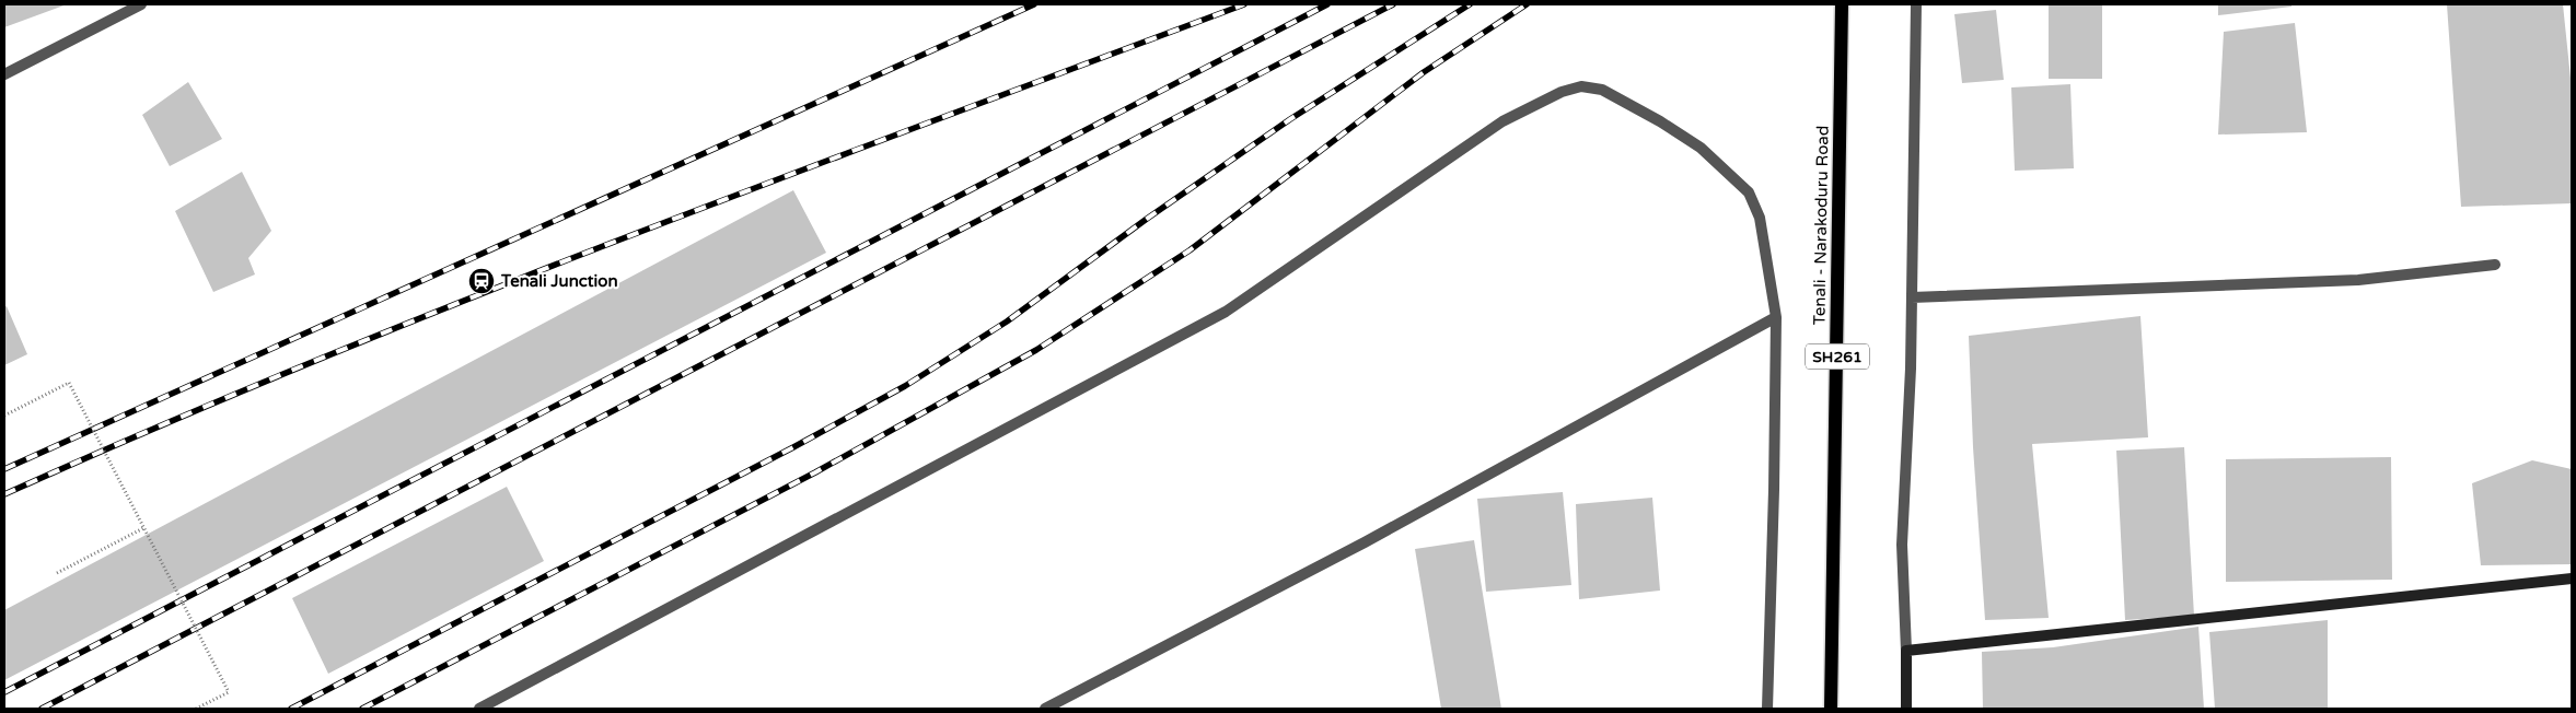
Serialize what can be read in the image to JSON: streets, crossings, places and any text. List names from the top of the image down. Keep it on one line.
{"streets":{"main road":["Tenali - Narakoduru Road","SH261"]},"places":{"station":["Tenali Junction"]}}
